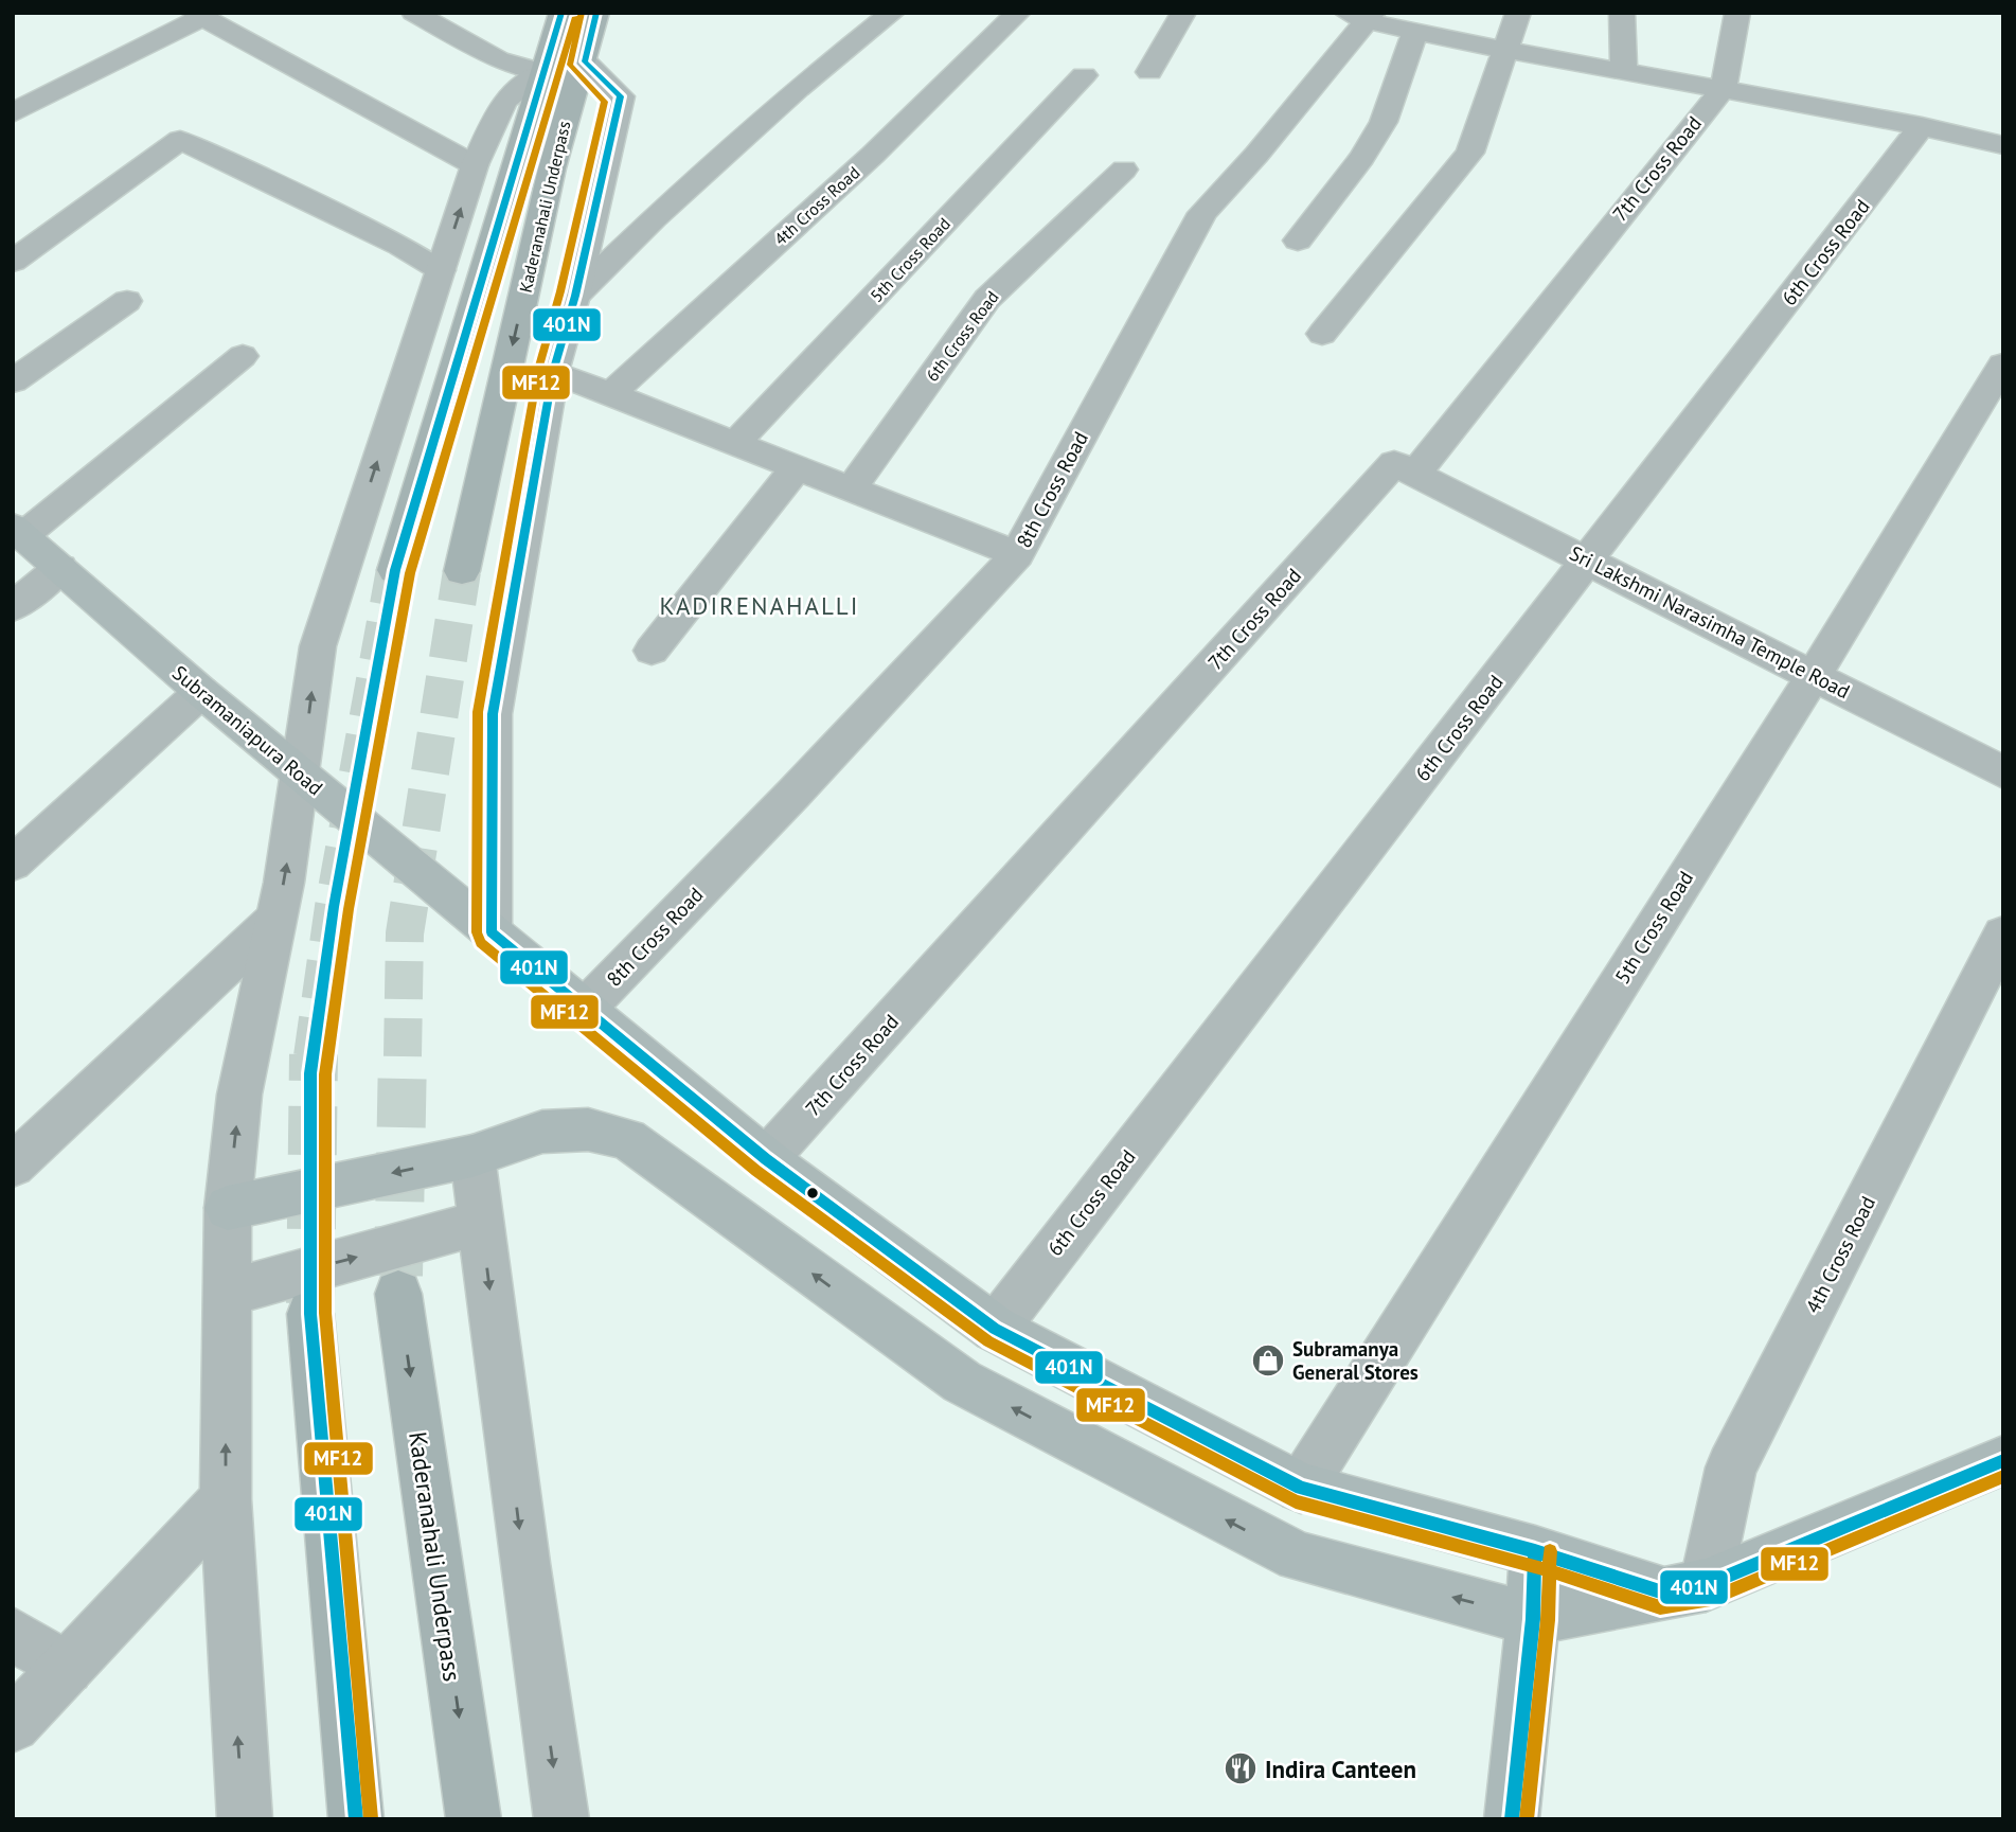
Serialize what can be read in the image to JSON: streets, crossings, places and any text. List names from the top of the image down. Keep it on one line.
{"streets":{"highway":["Kaderanahali Underpass"],"main road":["Subramaniapura Road"],"street":["7th Cross Road","4th Cross Road","6th Cross Road","5th Cross Road","8th Cross Road","Sri Lakshmi Narasimha Temple Road"]},"crossings":[["7th Cross Road","Sri Lakshmi Narasimha Temple Road"],["7th Cross Road","Subramaniapura Road"],["4th Cross Road","Subramaniapura Road"],["6th Cross Road","Sri Lakshmi Narasimha Temple Road"],["6th Cross Road","Subramaniapura Road"],["5th Cross Road","Sri Lakshmi Narasimha Temple Road"],["5th Cross Road","Subramaniapura Road"],["8th Cross Road","Subramaniapura Road"]],"districts":["KADIRENAHALLI"],"places":{"shop":["Subramanya General Stores"],"restaurant":["Indira Canteen"]},"lines":["transit line 401N","transit line MF12"]}
